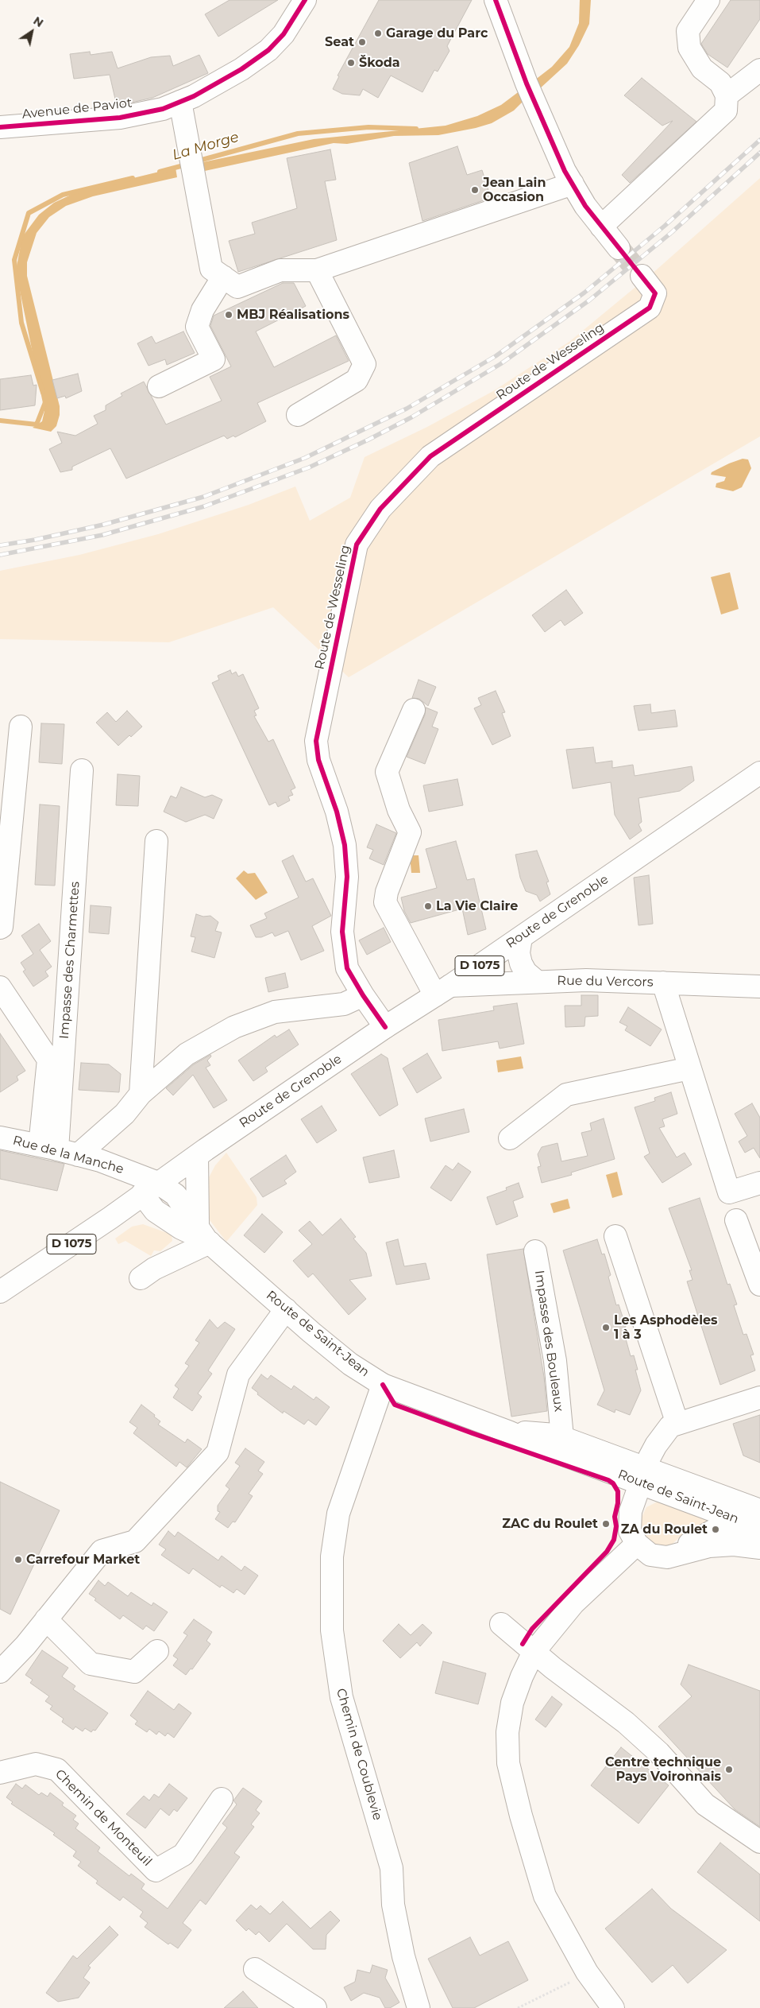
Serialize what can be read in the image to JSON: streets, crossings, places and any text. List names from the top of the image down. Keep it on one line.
{"streets":{"street":["Avenue de Paviot","Route de Wesseling","Route de Grenoble","Impasse des Charmettes","D 1075","Rue du Vercors","Rue de la Manche","Route de Saint-Jean","Impasse des Bouleaux","Chemin de Coublevie","Chemin de Monteuil"]},"crossings":[["Route de Wesseling","Route de Grenoble"],["Route de Grenoble","D 1075"],["Route de Grenoble","Rue du Vercors"],["Route de Grenoble","Rue de la Manche"],["Route de Grenoble","Route de Saint-Jean"],["Impasse des Charmettes","Rue de la Manche"],["D 1075","Rue de la Manche"],["D 1075","Route de Saint-Jean"],["Rue de la Manche","Route de Saint-Jean"],["Route de Saint-Jean","Impasse des Bouleaux"],["Route de Saint-Jean","Chemin de Coublevie"]],"water":["La Morge"],"places":["Garage du Parc","Seat","Škoda","Jean Lain Occasion","MBJ Réalisations","La Vie Claire","Les Asphodèles 1 à 3","ZAC du Roulet","ZA du Roulet","Carrefour Market","Centre technique Pays Voironnais"],"north":"top right"}
